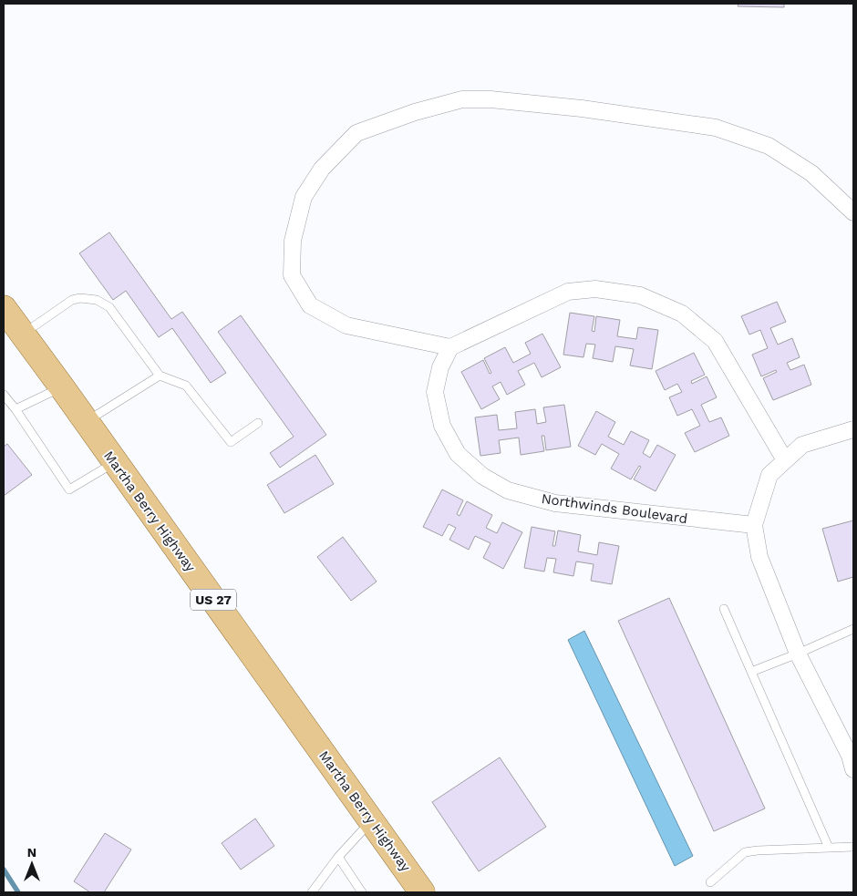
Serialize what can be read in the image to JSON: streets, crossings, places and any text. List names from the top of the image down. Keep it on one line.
{"streets":{"main road":["Martha Berry Highway","US 27"],"street":["Northwinds Boulevard"]},"north":"top"}
